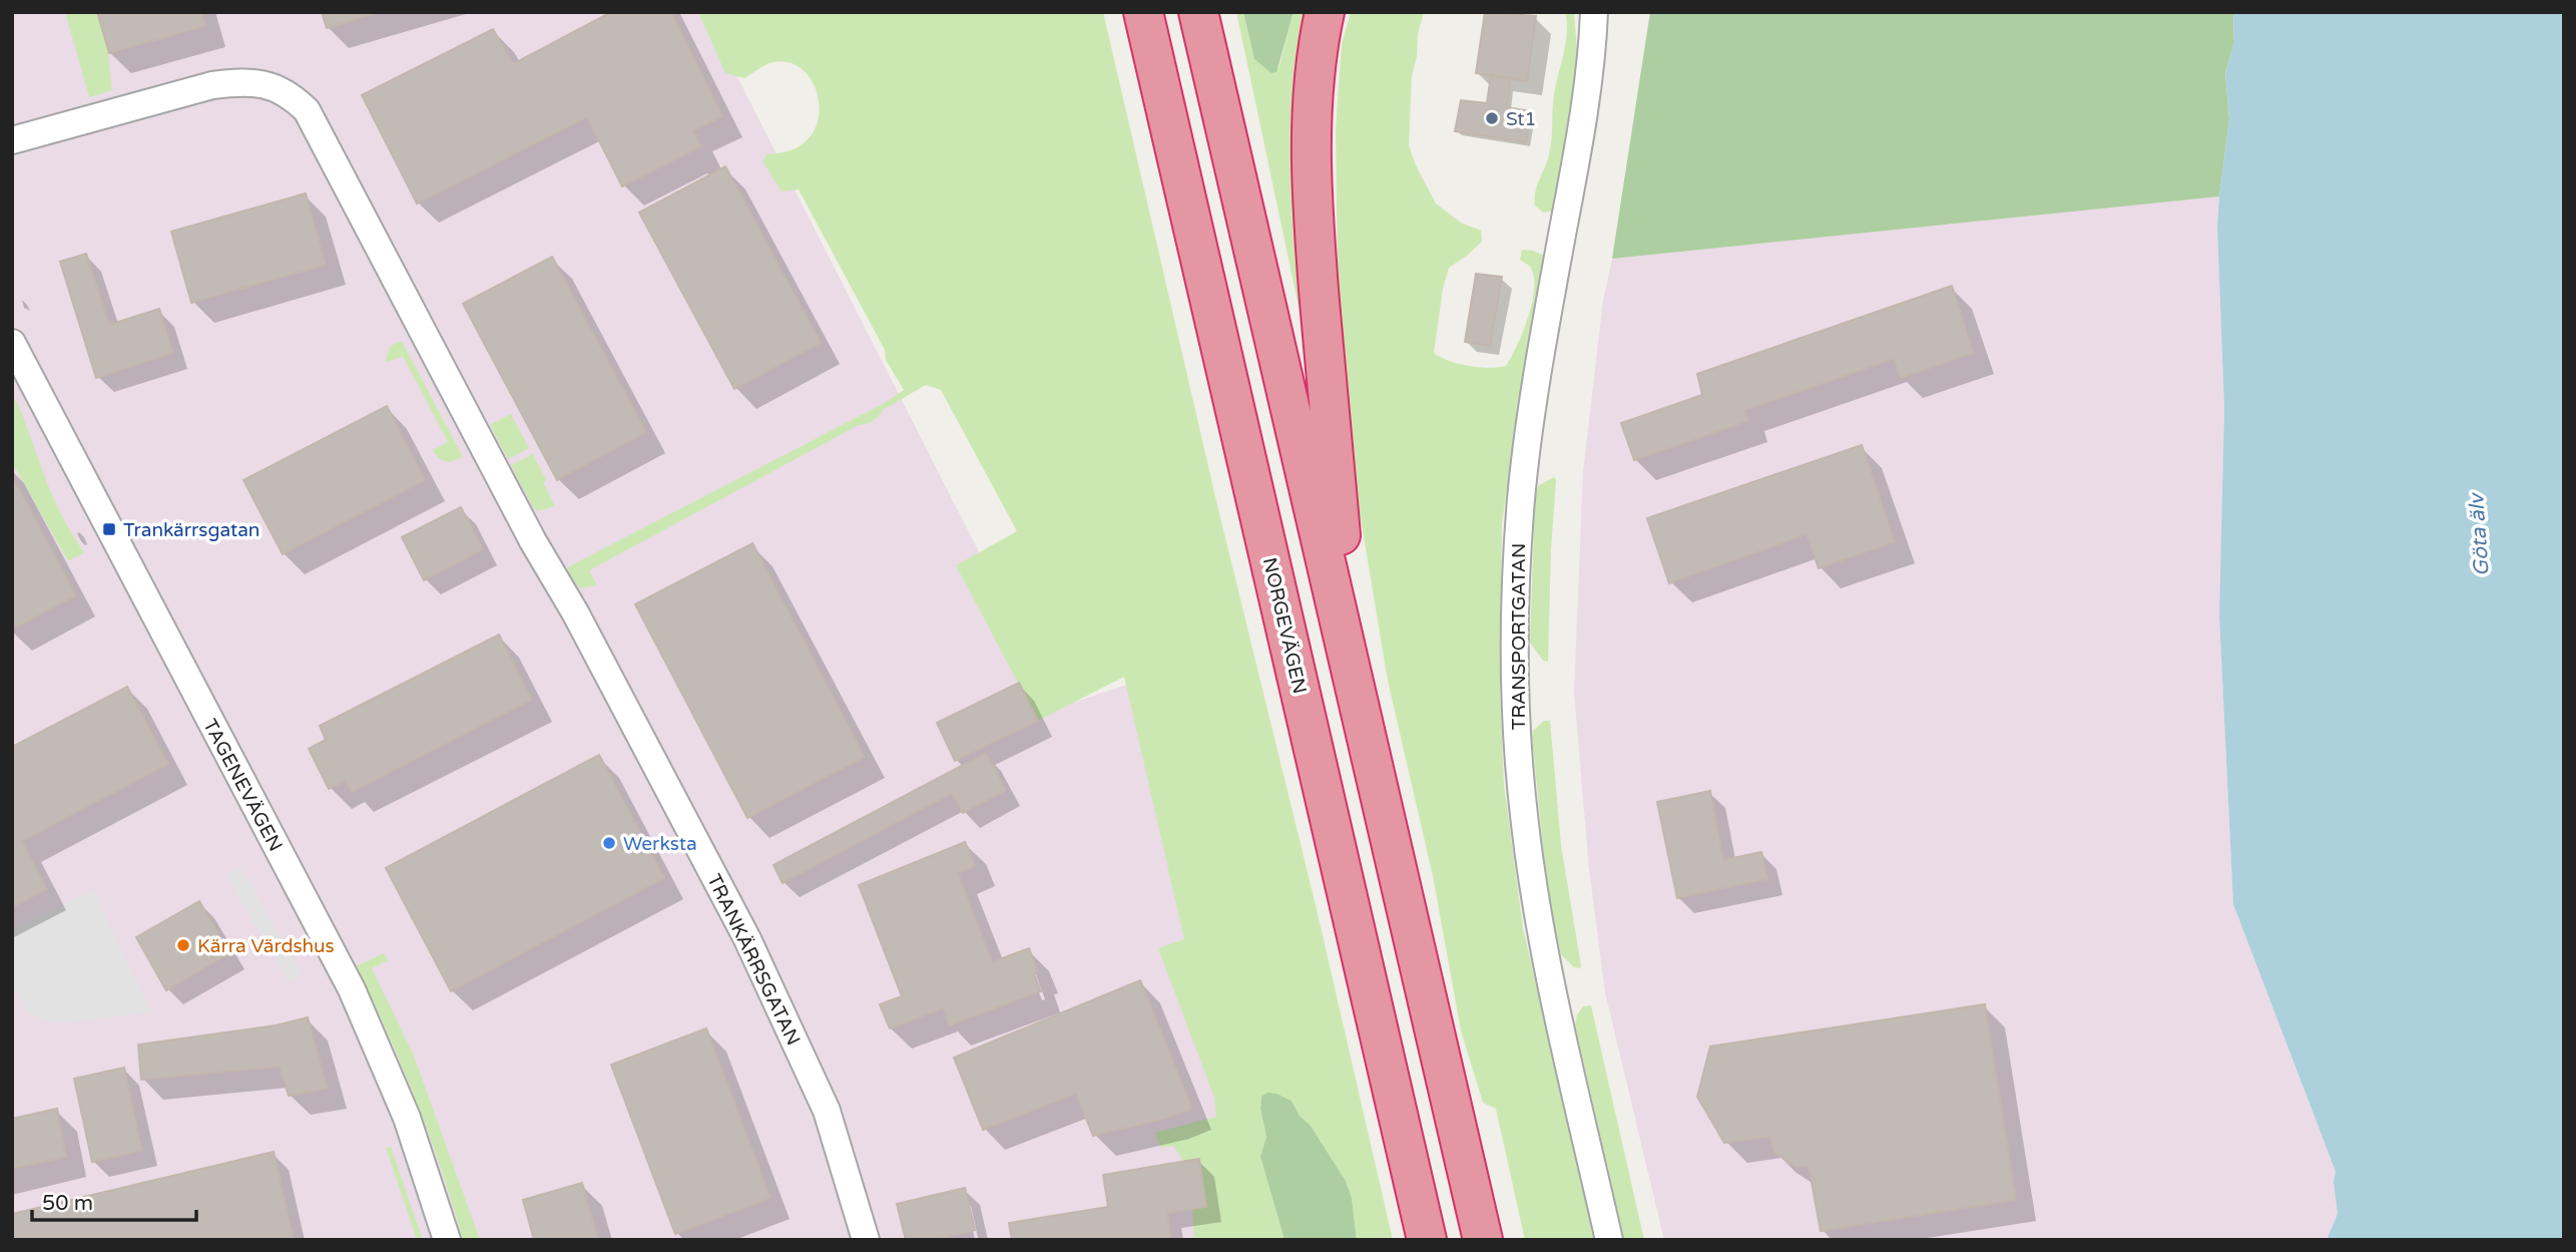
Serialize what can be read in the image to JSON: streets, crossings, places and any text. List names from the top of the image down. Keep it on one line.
{"streets":{"highway":["NORGEVÄGEN"],"street":["TRANSPORTGATAN","TAGENEVÄGEN","TRANKÄRRSGATAN"]},"water":["Göta älv"],"places":{"other":["St1","Werksta","Kärra Värdshus"],"transit":["Trankärrsgatan"]},"scale_bar":"50 m"}
